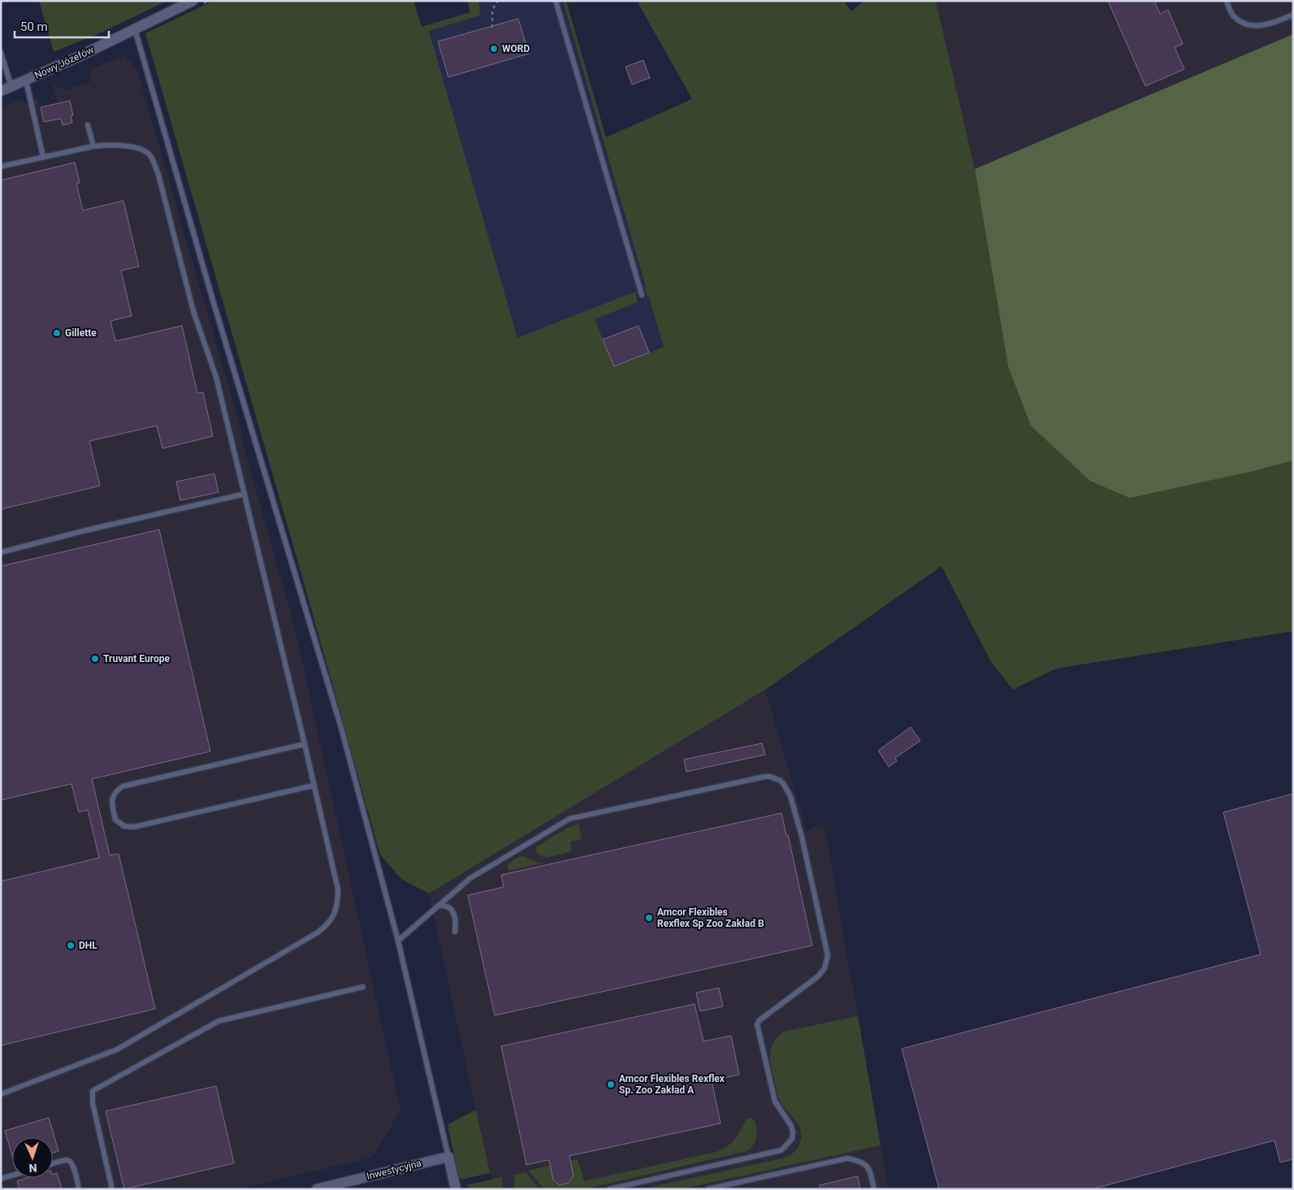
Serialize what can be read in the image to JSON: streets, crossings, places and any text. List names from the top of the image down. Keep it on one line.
{"streets":{"street":["Nowy Józefów","Inwestycyjna"]},"places":["WORD","Gillette","Truvant Europe","Amcor Flexibles Rexflex Sp Zoo Zakład B","DHL","Amcor Flexibles Rexflex Sp. Zoo Zakład A"],"scale_bar":"50 m","north":"bottom"}
